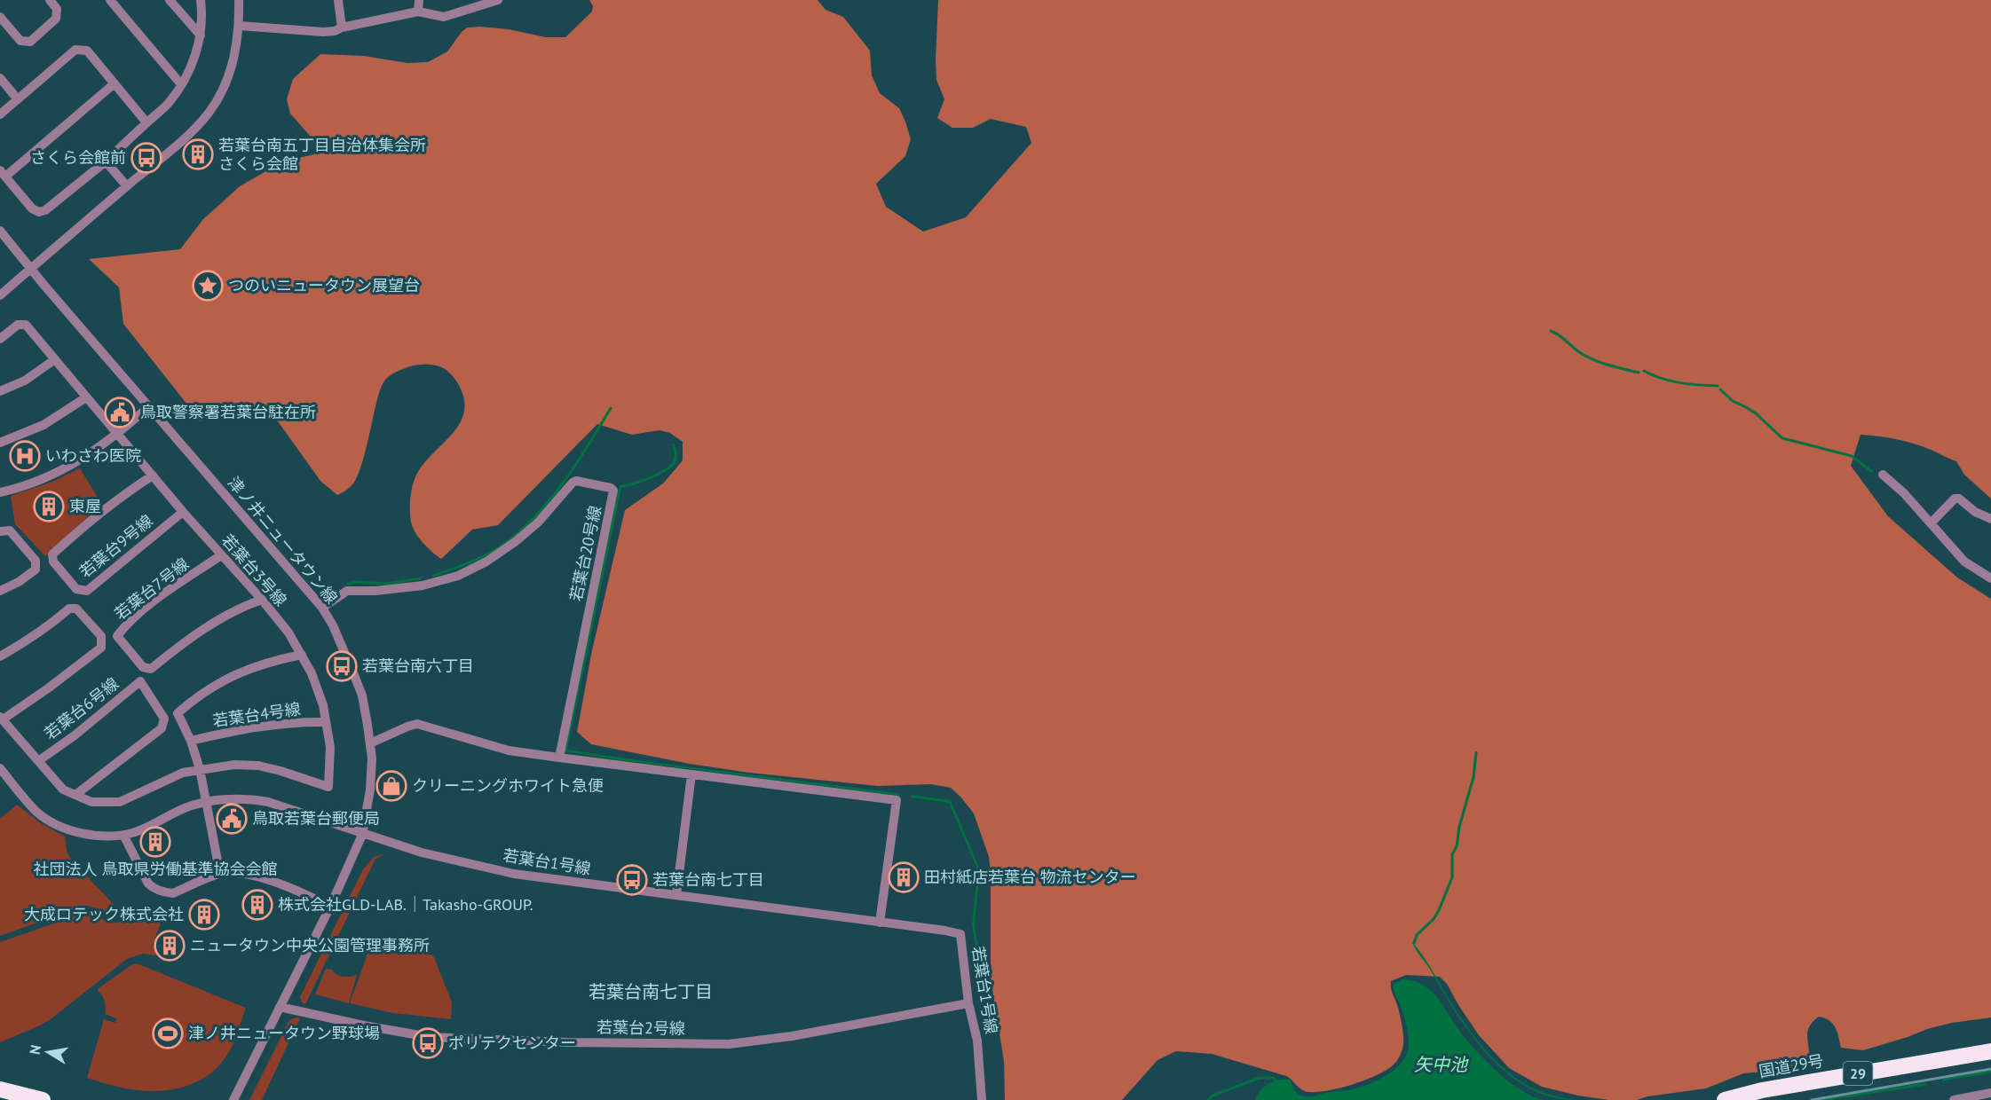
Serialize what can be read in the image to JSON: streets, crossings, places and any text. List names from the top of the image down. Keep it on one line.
{"streets":{"highway":["国道29号","29"],"street":["津ノ井ニュータウン線","若葉台9号線","若葉台20号線","若葉台3号線","若葉台7号線","若葉台6号線","若葉台4号線","若葉台1号線","若葉台2号線"]},"crossings":[["津ノ井ニュータウン線","若葉台20号線"],["津ノ井ニュータウン線","若葉台1号線"],["津ノ井ニュータウン線","若葉台2号線"],["若葉台9号線","若葉台3号線"],["若葉台3号線","若葉台7号線"],["若葉台3号線","若葉台6号線"],["若葉台3号線","若葉台4号線"],["若葉台1号線","若葉台2号線"]],"districts":["若葉台南七丁目"],"water":["矢中池"],"places":{"building":["若葉台南五丁目自治体集会所 さくら会館","東屋","社団法人 鳥取県労働基準協会会館","田村紙店若葉台 物流センター","株式会社GLD-LAB.｜Takasho-GROUP.","大成ロテック株式会社","ニュータウン中央公園管理事務所"],"bus stop":["さくら会館前","若葉台南六丁目","若葉台南七丁目","ポリテクセンター"],"place":["つのいニュータウン展望台"],"public building":["鳥取警察署若葉台駐在所","鳥取若葉台郵便局"],"hospital":["いわさわ医院"],"shop":["クリーニングホワイト急便"],"sports":["津ノ井ニュータウン野球場"]},"north":"left"}
